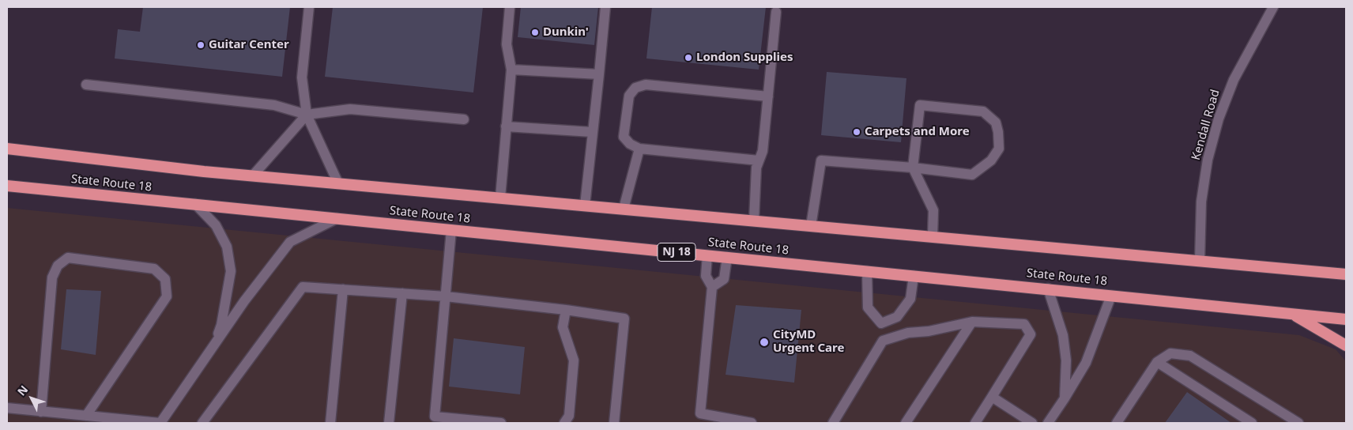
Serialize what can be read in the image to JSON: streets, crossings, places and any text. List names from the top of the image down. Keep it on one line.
{"streets":{"highway":["State Route 18","NJ 18"],"street":["Kendall Road"]},"crossings":[["Kendall Road","State Route 18"]],"places":["Dunkin'","Guitar Center","London Supplies","Carpets and More","CityMD Urgent Care"],"north":"top left"}
